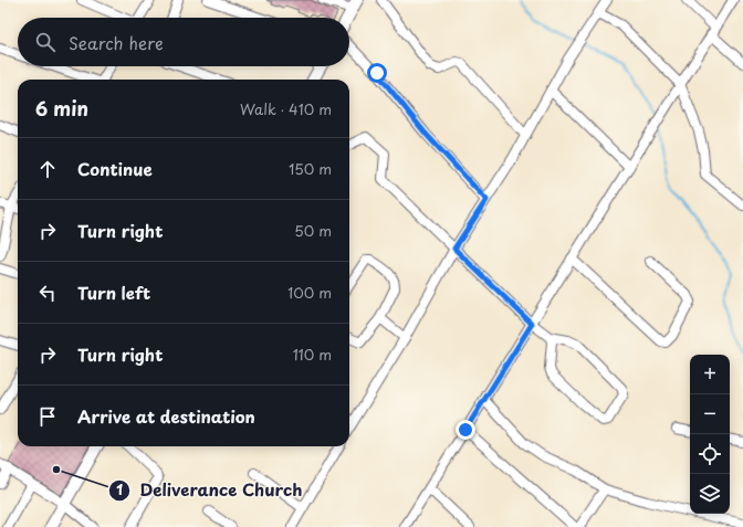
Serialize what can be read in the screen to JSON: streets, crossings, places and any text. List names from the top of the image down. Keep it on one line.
{"places":["Deliverance Church"],"page":{"search":"Search here","heading":["6 min","Walk · 410 m"],"list":[["Continue","150 m"],["Turn right","50 m"],["Turn left","100 m"],["Turn right","110 m"],"Arrive at destination"],"map_buttons":["+","−"]}}
